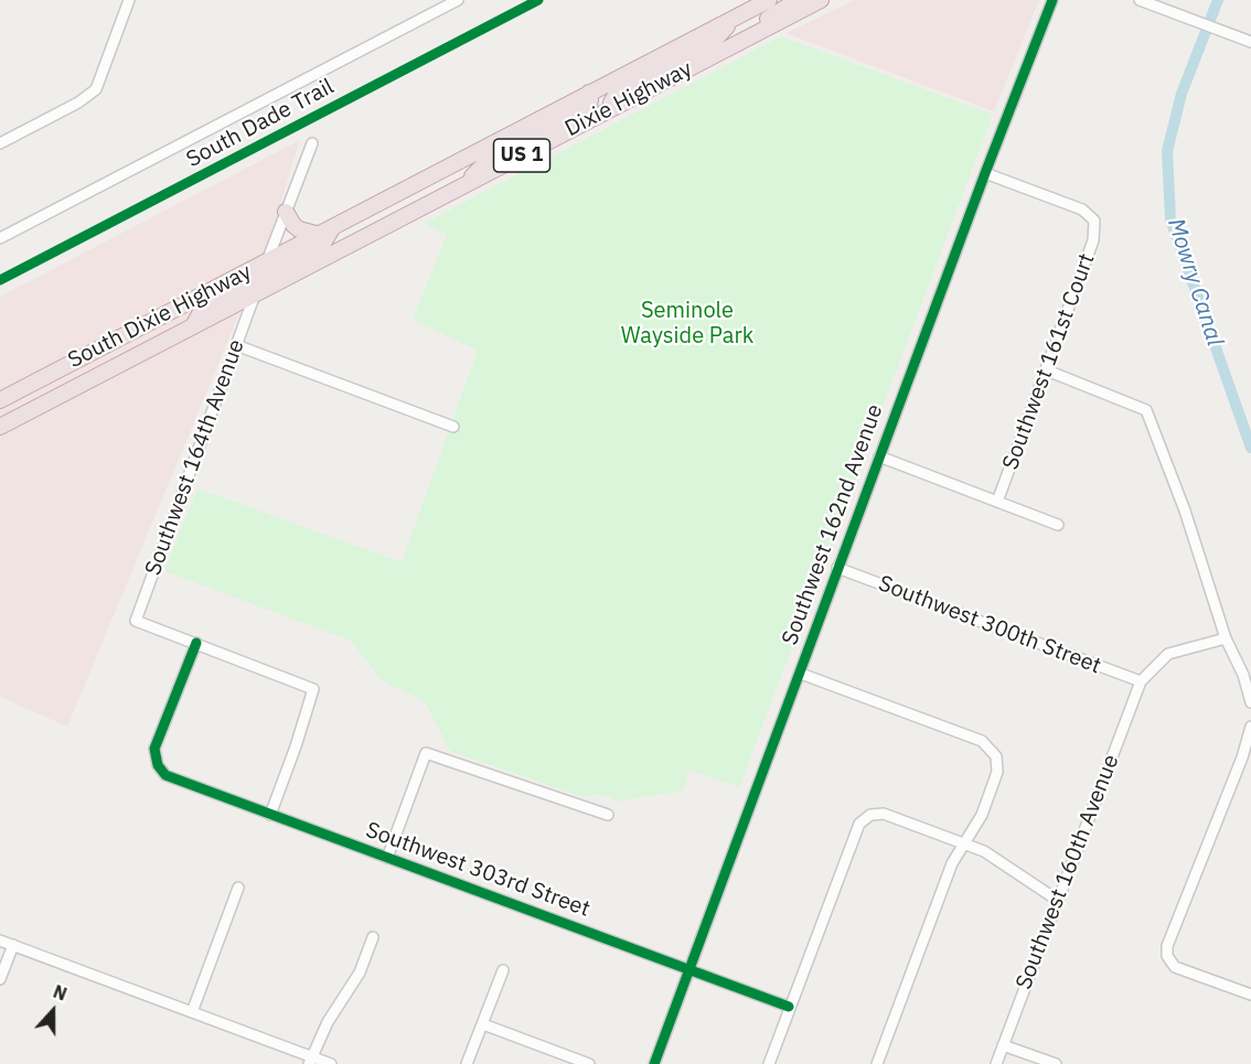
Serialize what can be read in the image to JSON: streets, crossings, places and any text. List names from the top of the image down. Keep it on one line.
{"streets":{"highway":["Dixie Highway","US 1","South Dixie Highway"],"street":["Southwest 161st Court","Southwest 164th Avenue","Southwest 162nd Avenue","Southwest 300th Street","Southwest 303rd Street","Southwest 160th Avenue"],"cycle path":["South Dade Trail"]},"crossings":[["Dixie Highway","South Dixie Highway"],["US 1","South Dixie Highway"],["South Dixie Highway","Southwest 164th Avenue"],["Southwest 161st Court","Southwest 162nd Avenue"],["Southwest 164th Avenue","Southwest 303rd Street"],["Southwest 162nd Avenue","Southwest 300th Street"],["Southwest 162nd Avenue","Southwest 303rd Street"],["Southwest 300th Street","Southwest 160th Avenue"]],"water":["Mowry Canal"],"parks":["Seminole Wayside Park"],"north":"top"}
